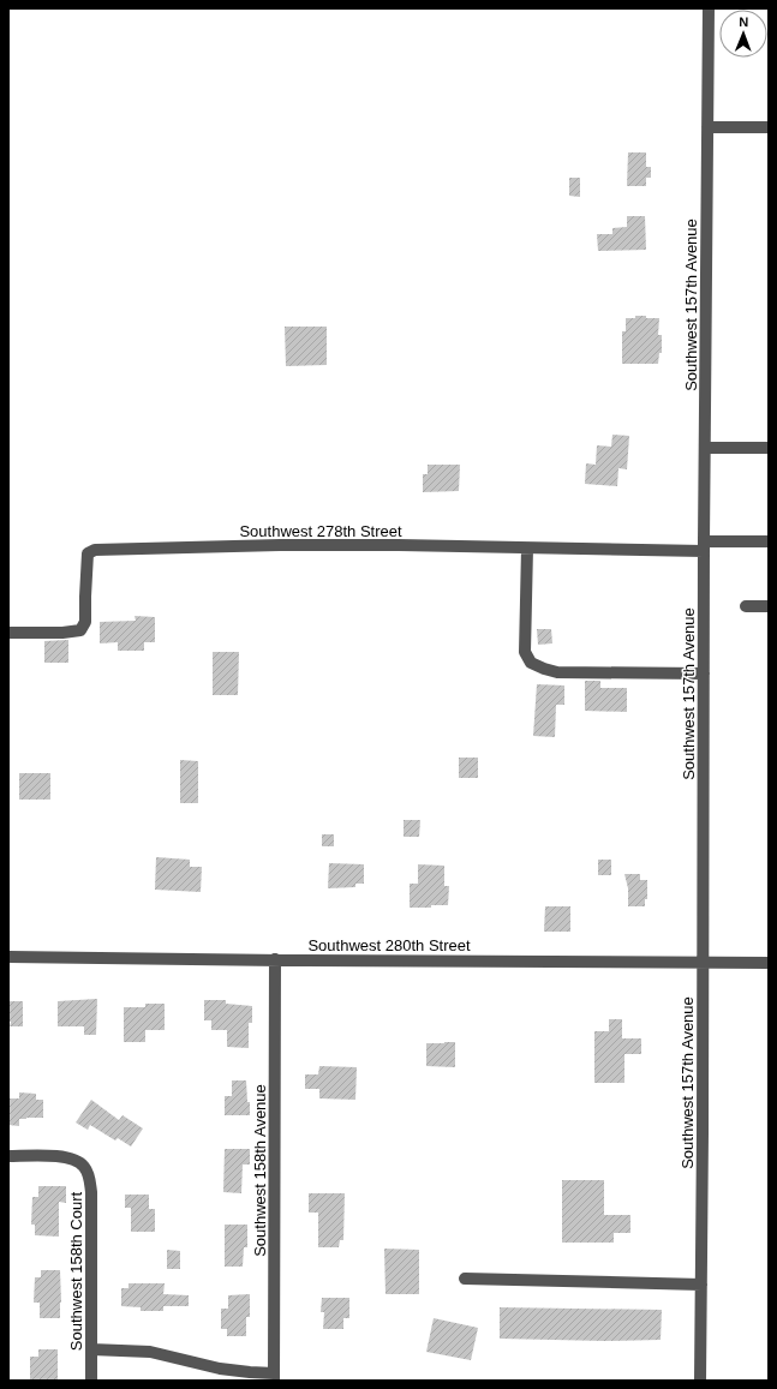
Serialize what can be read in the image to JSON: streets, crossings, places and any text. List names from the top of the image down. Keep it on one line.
{"streets":{"street":["Southwest 157th Avenue","Southwest 278th Street","Southwest 280th Street","Southwest 158th Avenue","Southwest 158th Court"]},"crossings":[["Southwest 157th Avenue","Southwest 278th Street"],["Southwest 157th Avenue","Southwest 280th Street"],["Southwest 280th Street","Southwest 158th Avenue"]],"north":"top"}
